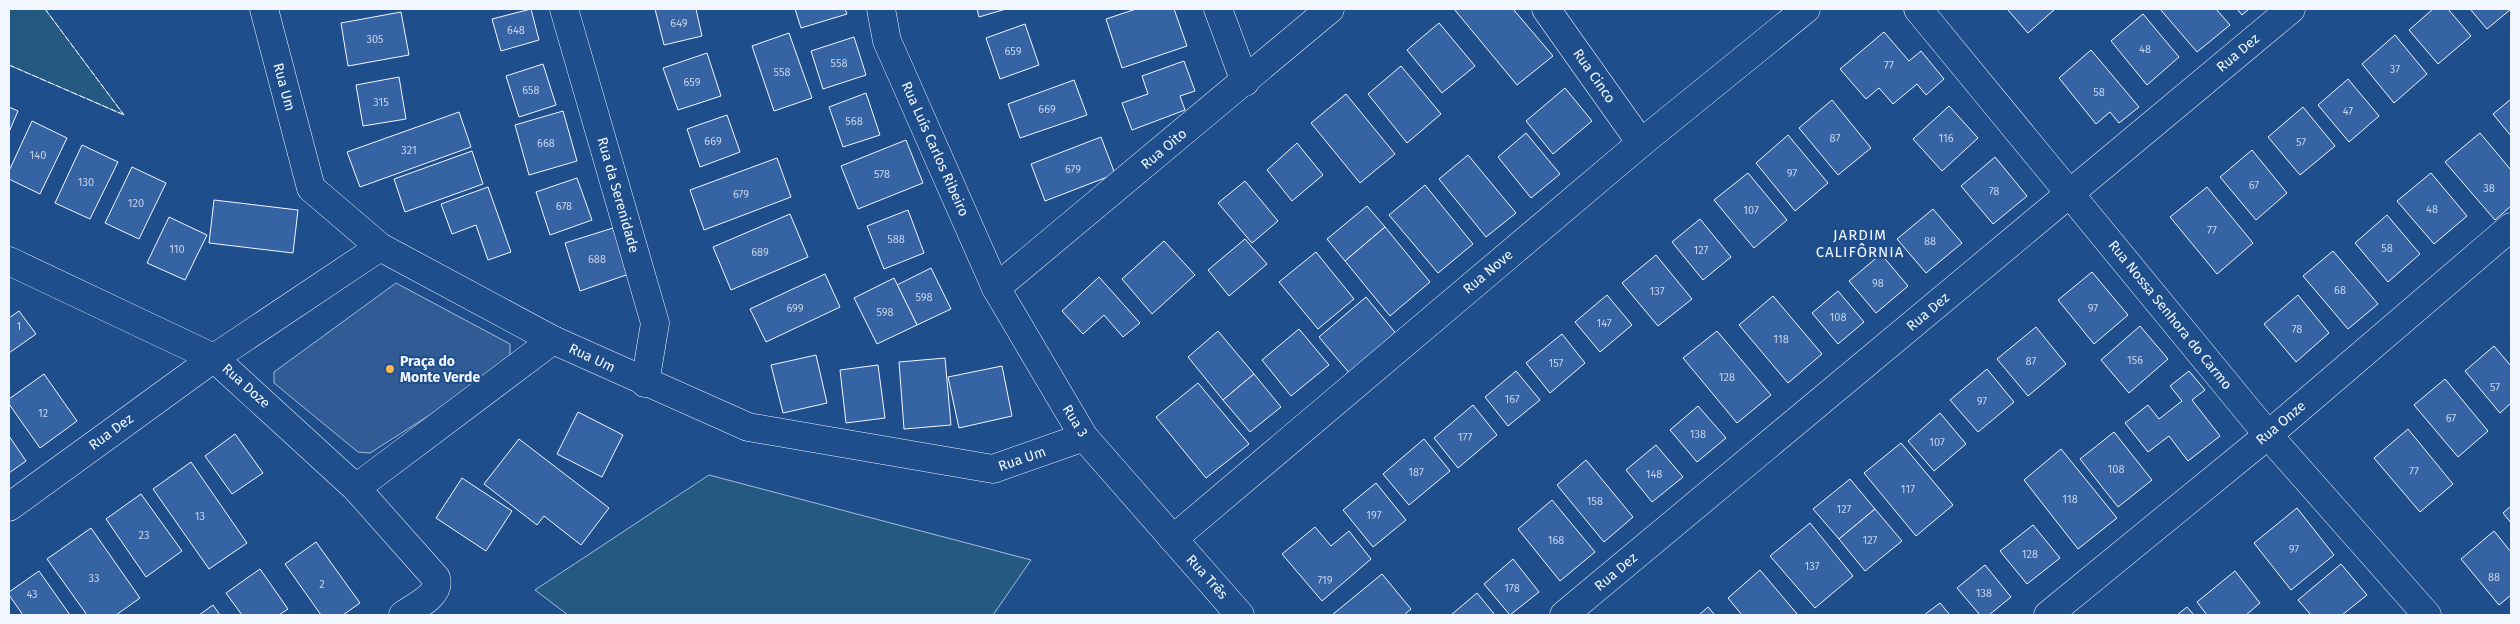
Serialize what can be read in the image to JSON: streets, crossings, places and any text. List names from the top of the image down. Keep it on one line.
{"streets":{"street":["Rua Dez","Rua Cinco","Rua Um","Rua Luís Carlos Ribeiro","Rua Oito","Rua da Serenidade","Rua Nove","Rua Nossa Senhora do Carmo","Rua Doze","Rua 3","Rua Onze","Rua Três"]},"crossings":[["Rua Dez","Rua Um"],["Rua Dez","Rua Nossa Senhora do Carmo"],["Rua Dez","Rua Doze"],["Rua Cinco","Rua Nove"],["Rua Um","Rua da Serenidade"],["Rua Um","Rua 3"],["Rua Luís Carlos Ribeiro","Rua Oito"],["Rua Luís Carlos Ribeiro","Rua 3"],["Rua Oito","Rua 3"],["Rua Nove","Rua 3"],["Rua Nove","Rua Três"],["Rua Nossa Senhora do Carmo","Rua Onze"],["Rua 3","Rua Três"]],"districts":["JARDIM CALIFÔRNIA"],"places":["Praça do Monte Verde"],"house_numbers":["649","648","305","48","659","558","77","37","558","659","658","58","315","669","47","568","87","116","669","57","668","321","140","679","97","578","130","67","38","78","679","120","678","48","107","77","588","88","58","110","127","689","688","98","68","137","598","699","97","598","108","147","1","78","118","156","87","157","128","57","167","97","12","67","138","177","107","108","77","187","148","117","118","158","127","197","13","23","168","127","97","128","137","88","33","719","2","178","138","43"]}
